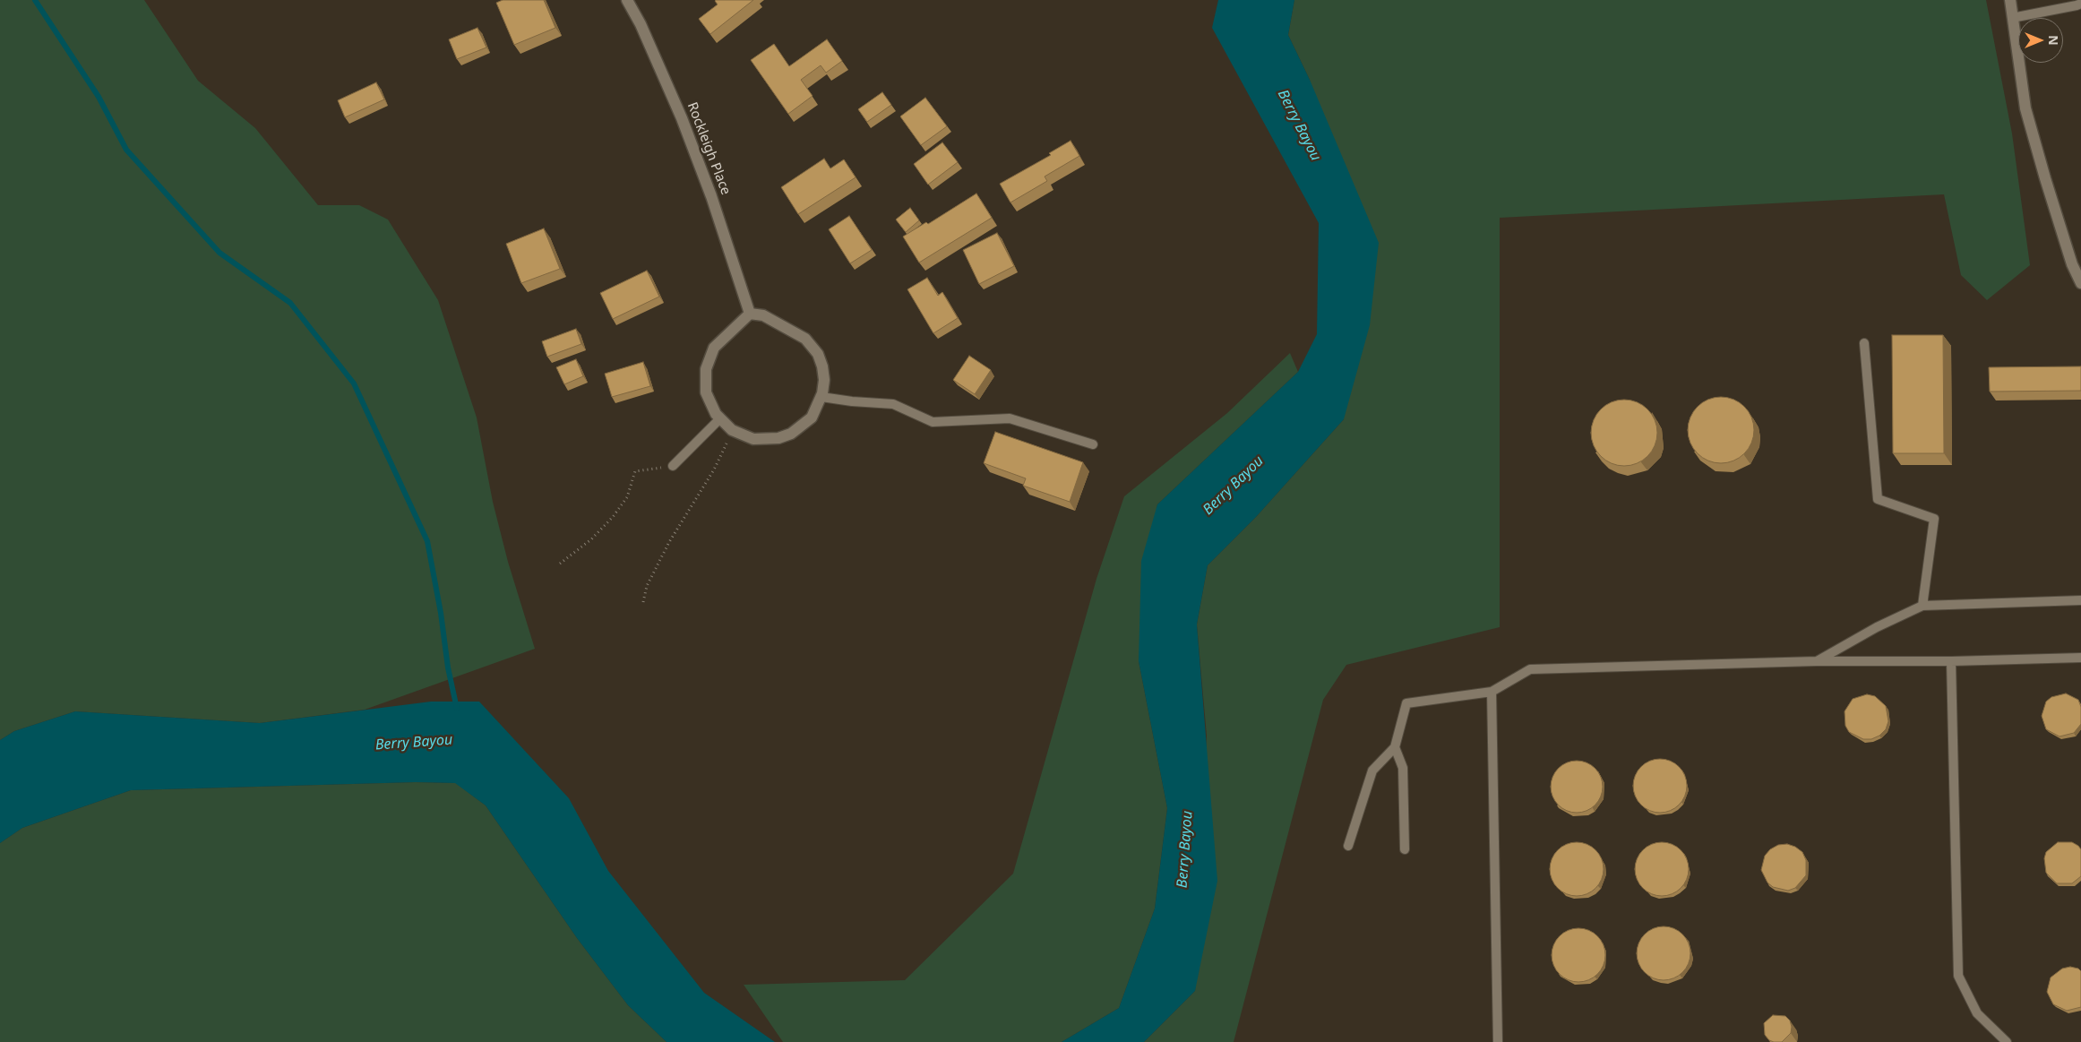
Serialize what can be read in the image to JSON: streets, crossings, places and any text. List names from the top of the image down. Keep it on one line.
{"streets":{"street":["Rockleigh Place"]},"water":["Berry Bayou"],"north":"right"}
